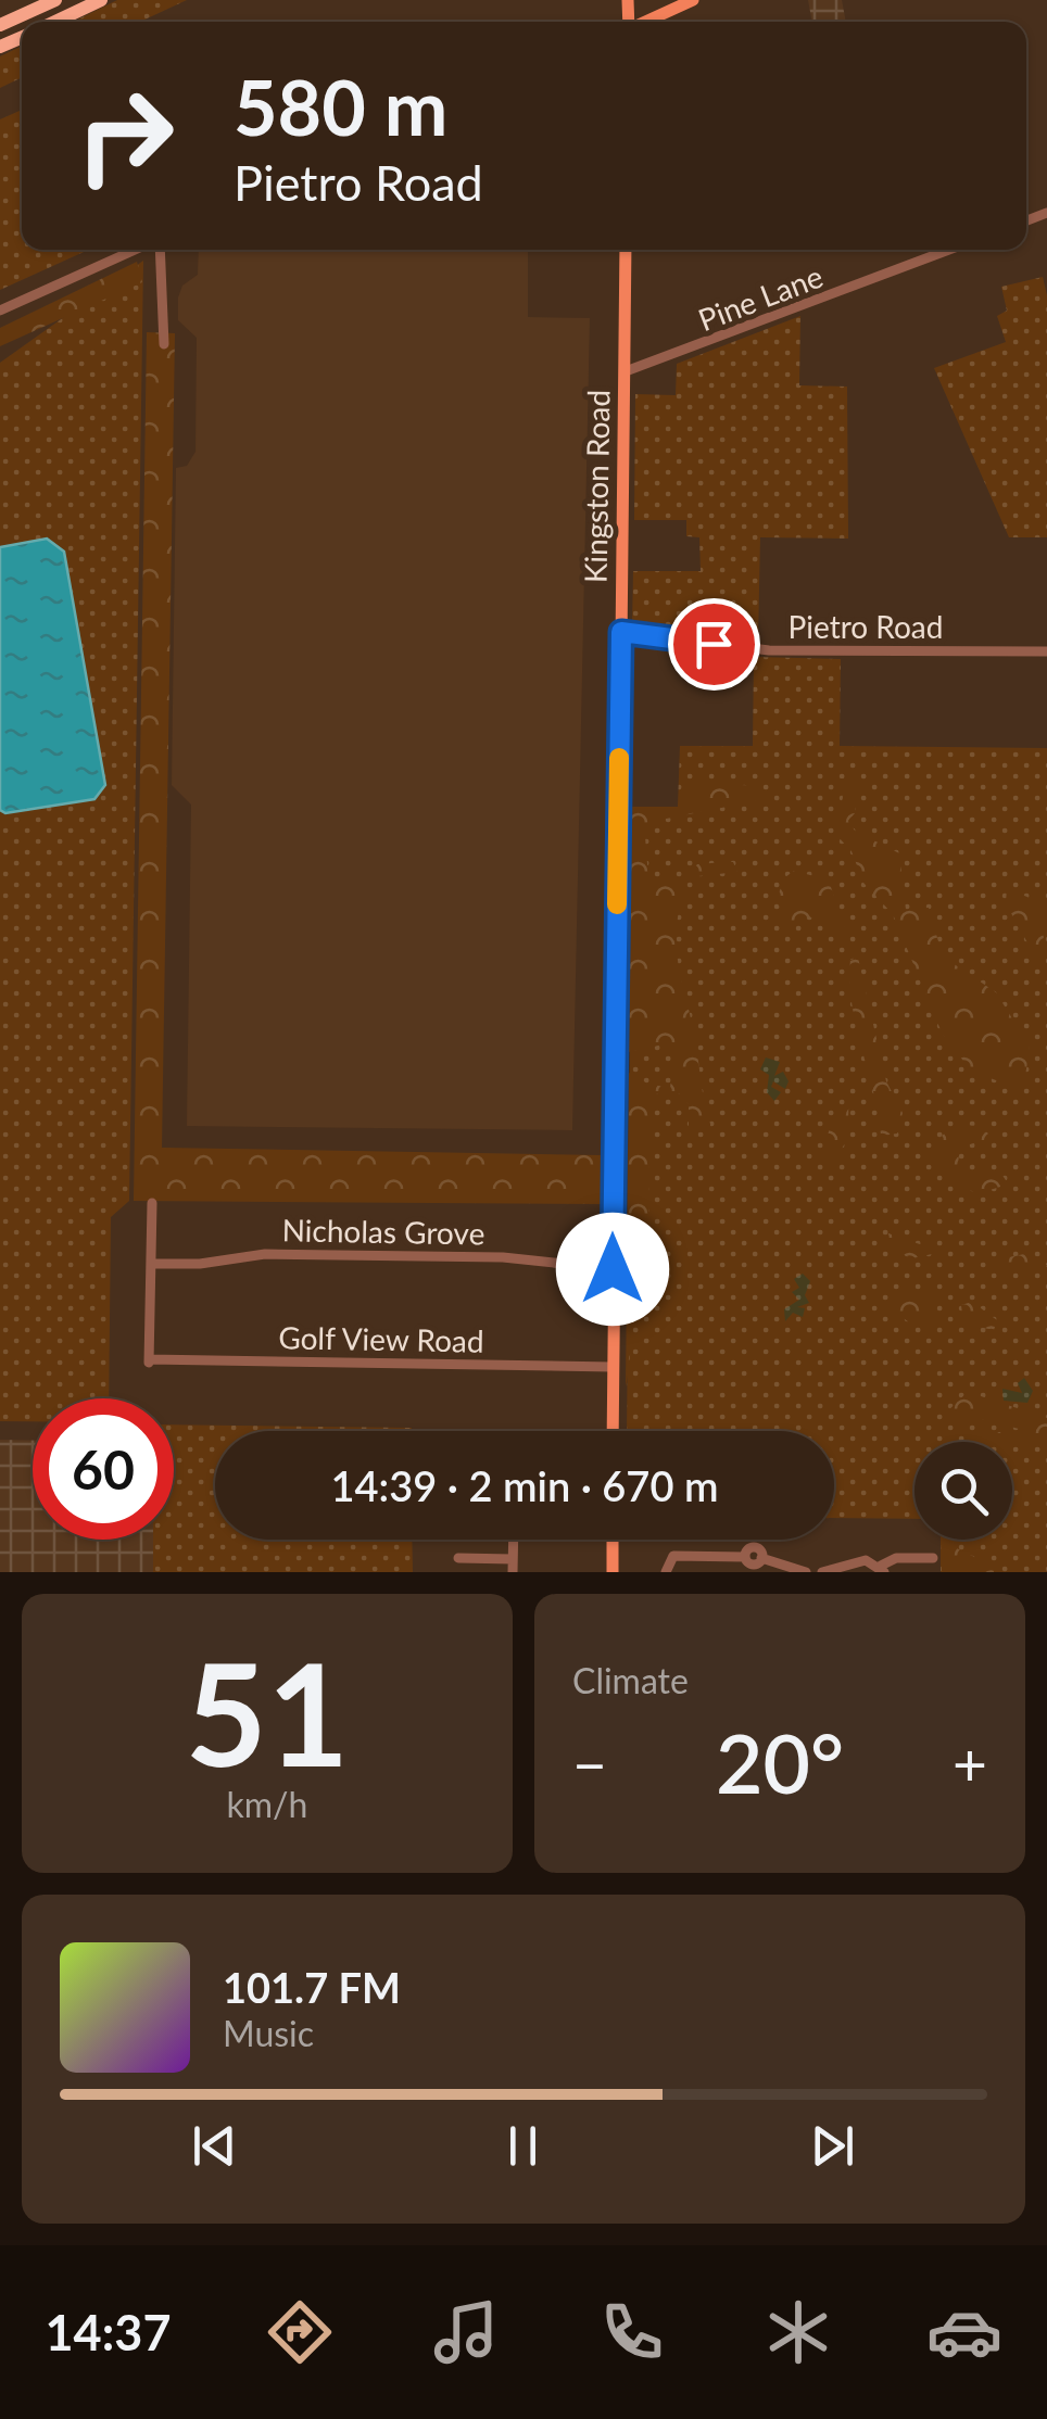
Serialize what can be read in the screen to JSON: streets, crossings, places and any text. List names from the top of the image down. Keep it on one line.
{"streets":{"main road":["Kingston Road"],"street":["Pine Lane","Pietro Road","Nicholas Grove","Golf View Road"]},"crossings":[["Pine Lane","Kingston Road"],["Kingston Road","Pietro Road"],["Kingston Road","Nicholas Grove"],["Kingston Road","Golf View Road"],["Nicholas Grove","Golf View Road"]],"page":{"turn":["580 m","Pietro Road"],"limit":"60","trip":"14:39 · 2 min · 670 m","tile":[["51","km/h"],"Climate"],"heat":["−","20°","+"],"song":["101.7 FM","Music"],"tabs":"14:37"}}
